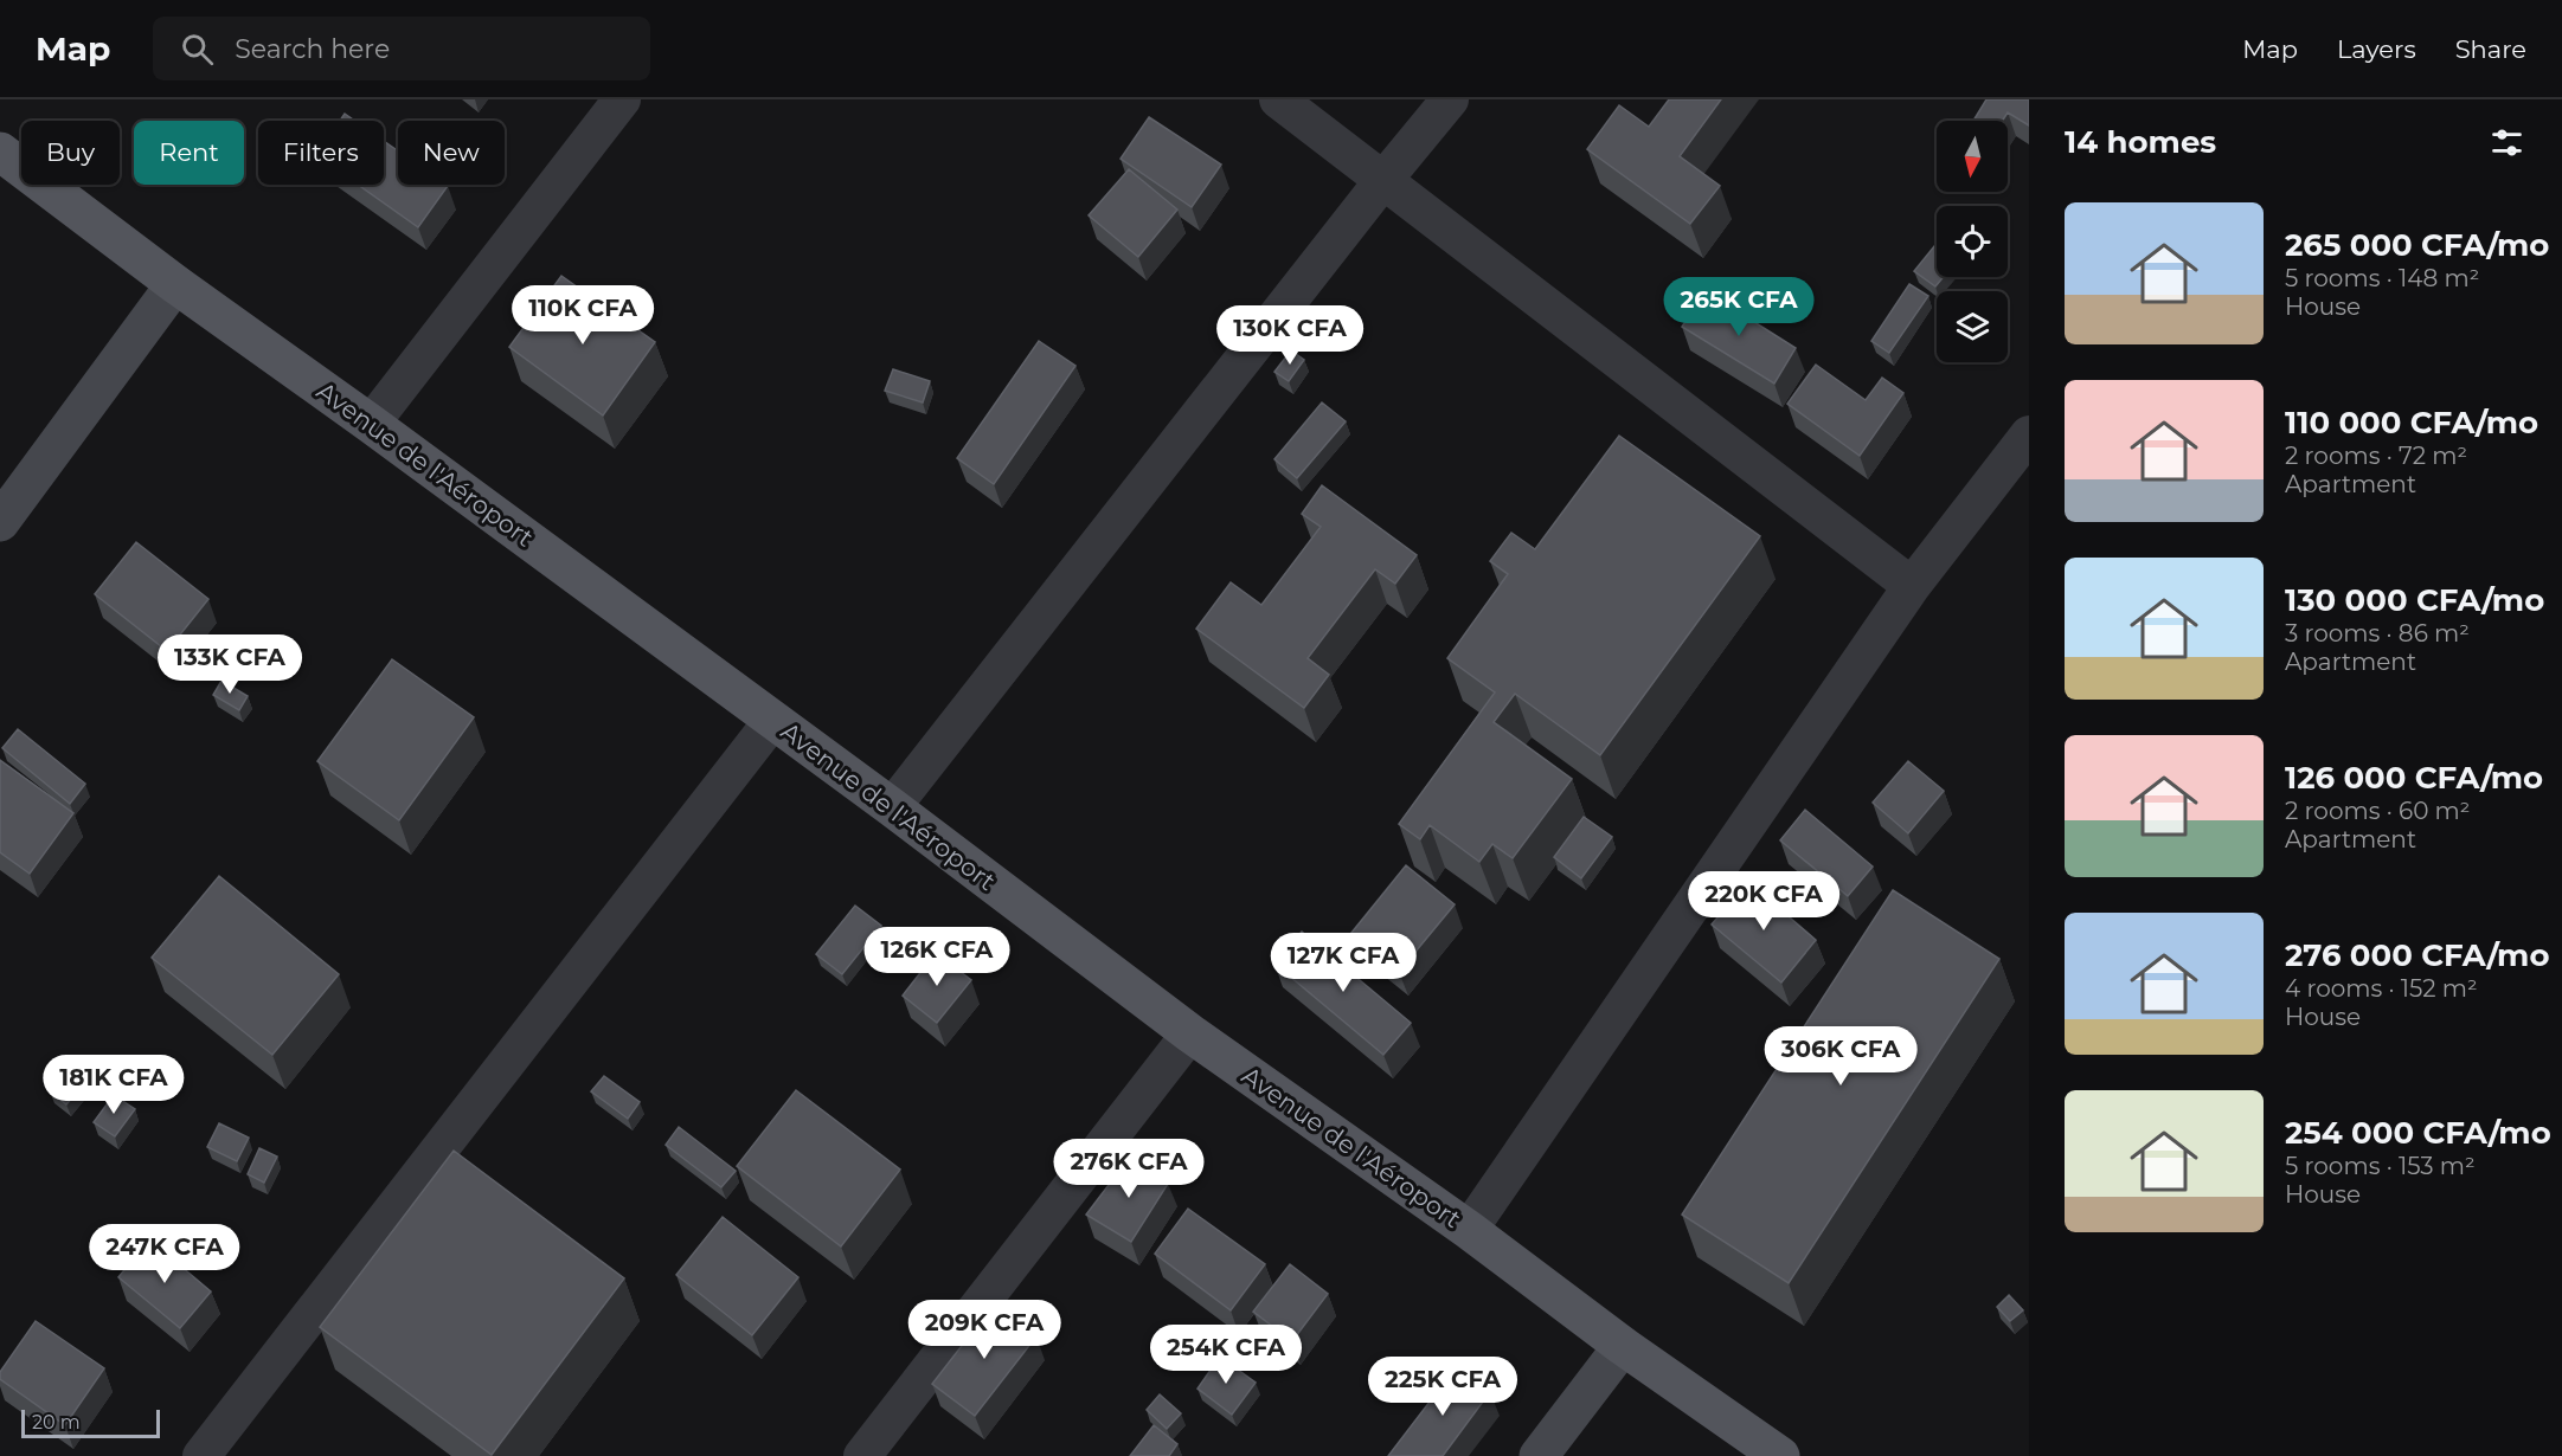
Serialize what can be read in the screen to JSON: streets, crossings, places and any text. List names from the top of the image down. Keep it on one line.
{"streets":{"main road":["Avenue de l'Aéroport"]},"scale_bar":"20 m","north":"bottom","page":{"header":"Map","search":"Search here","nav":["Map","Layers","Share"],"heading":"14 homes","chip":["Buy","Rent","Filters","New"],"list":[{"name":"265 000 CFA/mo","note":"5 rooms · 148 m² · House"},{"name":"110 000 CFA/mo","note":"2 rooms · 72 m² · Apartment"},{"name":"130 000 CFA/mo","note":"3 rooms · 86 m² · Apartment"},{"name":"126 000 CFA/mo","note":"2 rooms · 60 m² · Apartment"},{"name":"276 000 CFA/mo","note":"4 rooms · 152 m² · House"},{"name":"254 000 CFA/mo","note":"5 rooms · 153 m² · House"}],"price":["265K CFA","110K CFA","130K CFA","133K CFA","220K CFA","126K CFA","127K CFA","306K CFA","181K CFA","276K CFA","247K CFA","209K CFA","254K CFA","225K CFA"],"scale":"20 m"}}
